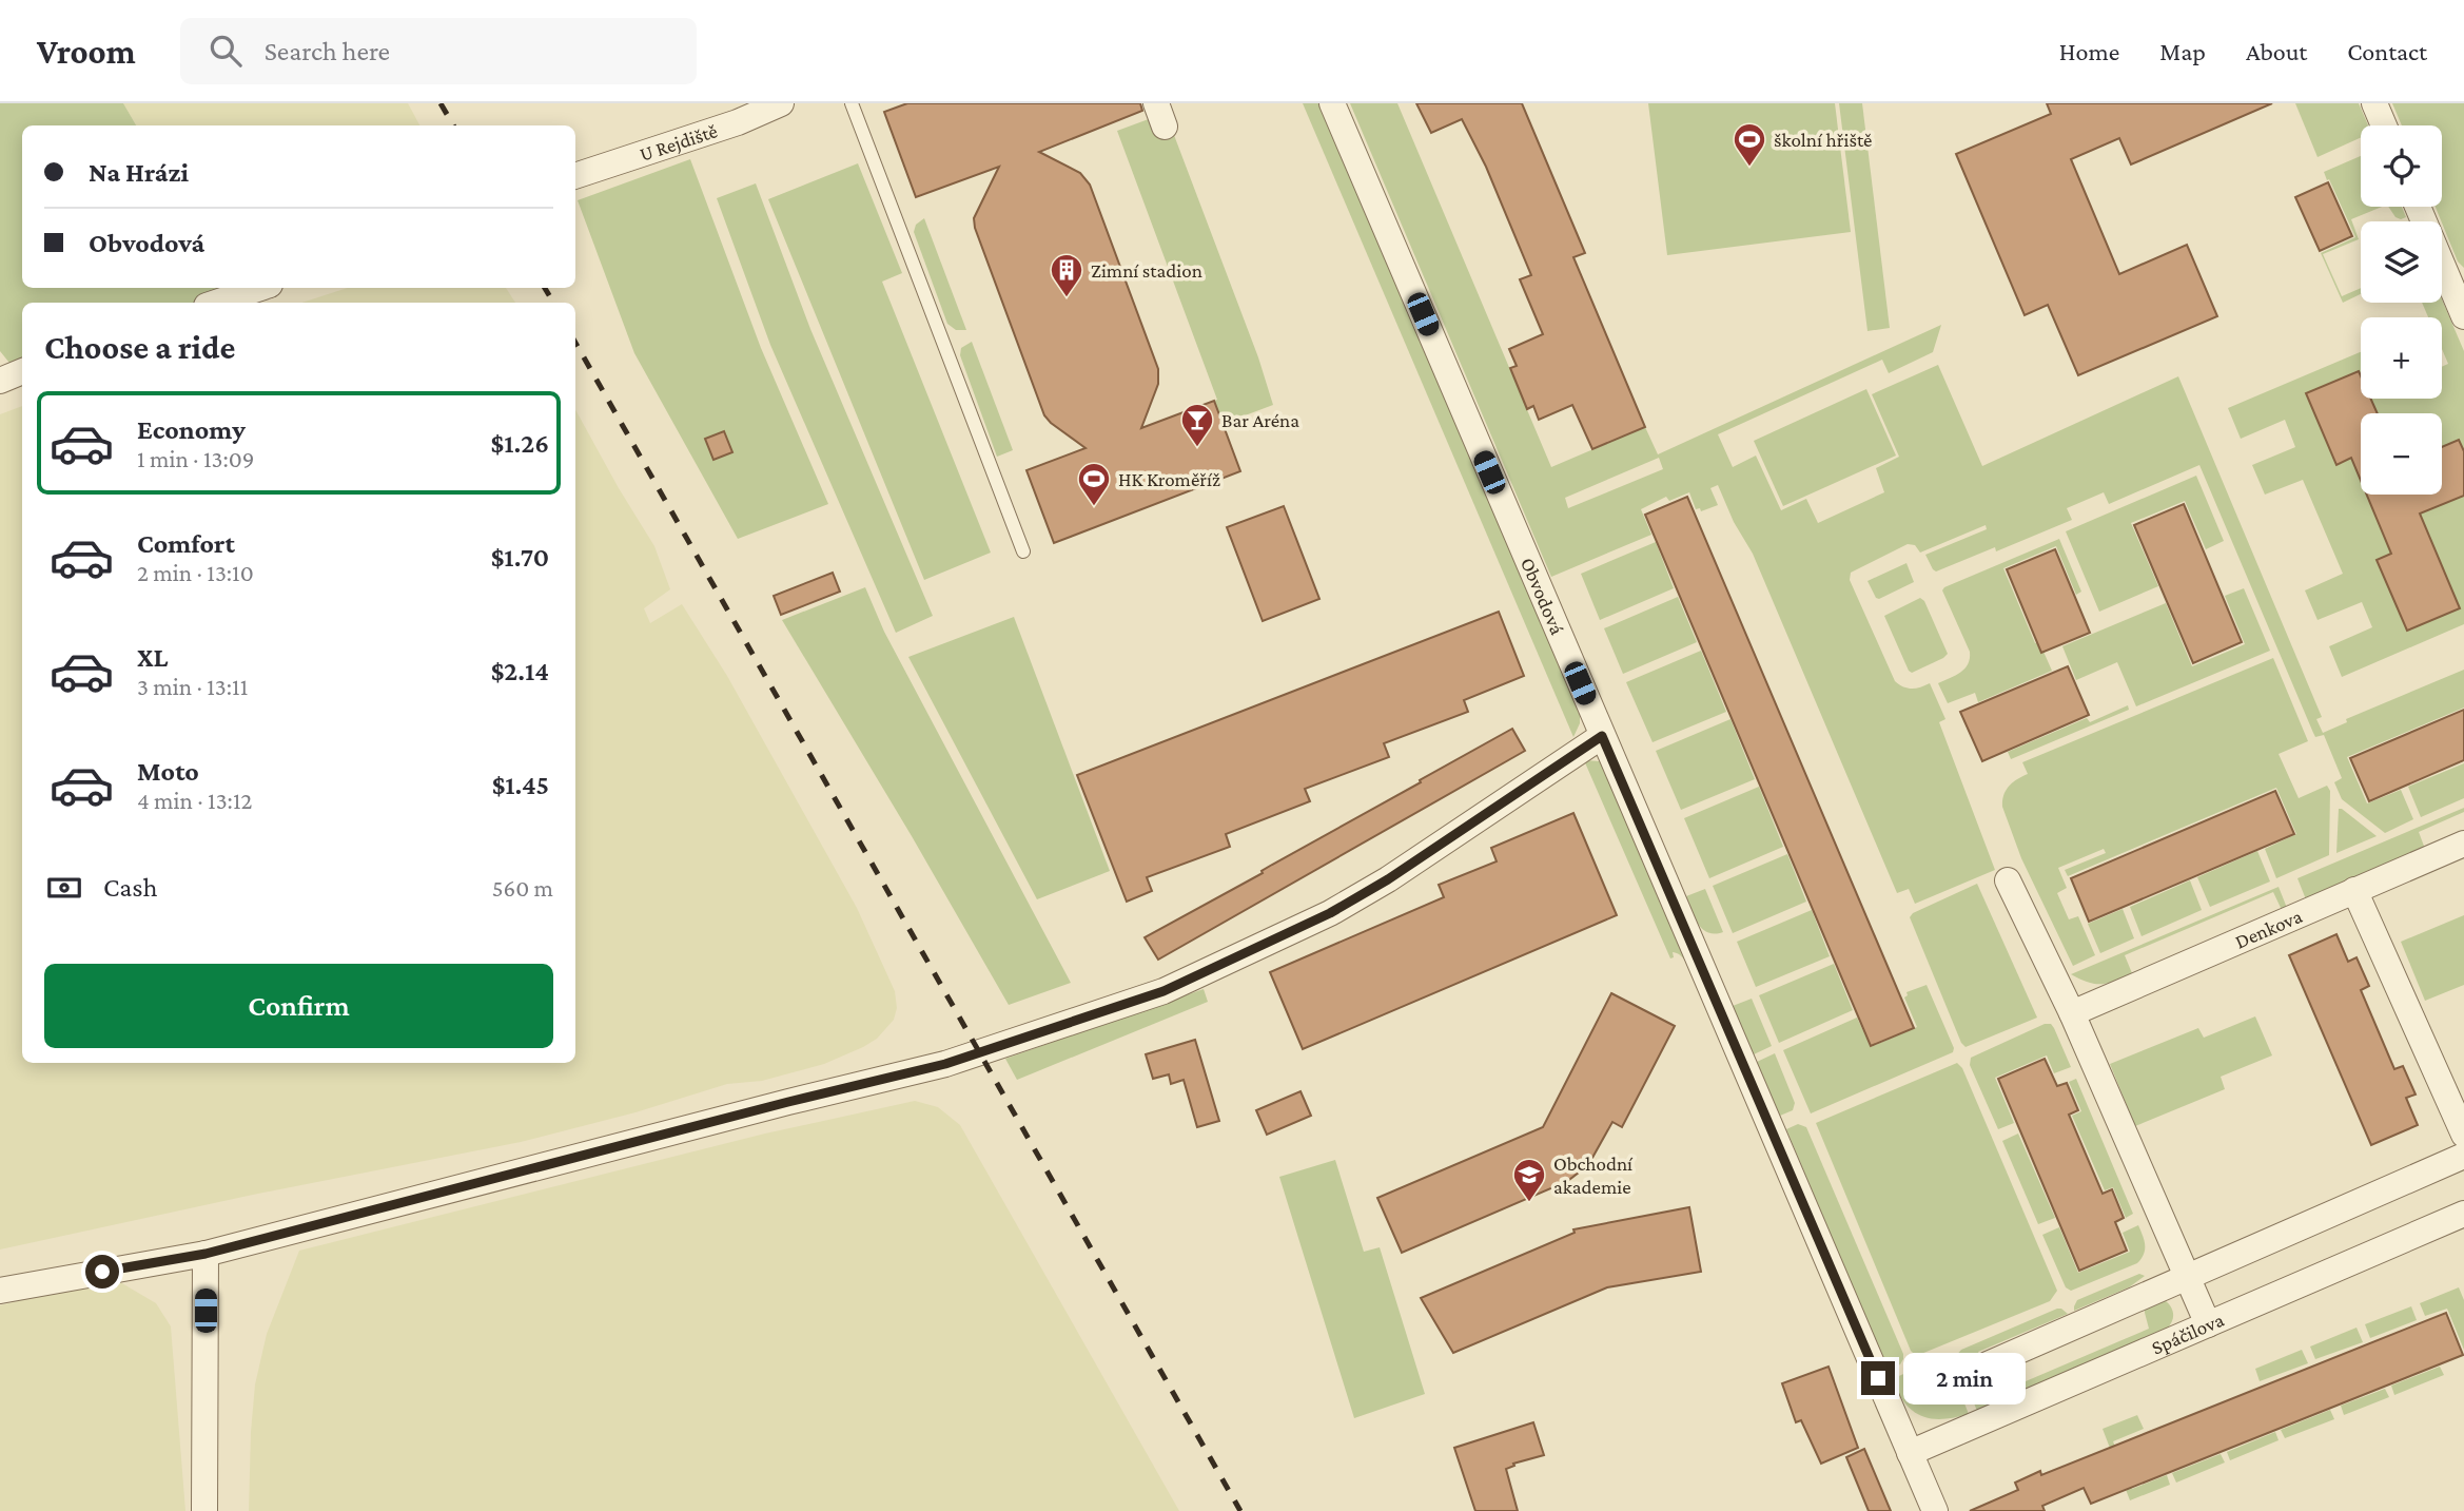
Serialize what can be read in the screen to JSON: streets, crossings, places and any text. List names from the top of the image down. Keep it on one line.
{"streets":{"street":["U Rejdiště","Obvodová","Denkova","Spáčilova"]},"crossings":[["Obvodová","Spáčilova"]],"places":{"sports":["školní hřiště","HK Kroměříž"],"building":["Zimní stadion"],"bar":["Bar Aréna"],"school or university":["Obchodní akademie"]},"page":{"header":"Vroom","search":"Search here","nav":["Home","Map","About","Contact"],"map_buttons":["+","−"],"banner":["Na Hrázi","Obvodová"],"heading":"Choose a ride","list":[{"name":"Economy","note":"1 min · 13:09","value":"$1.26"},{"name":"Comfort","note":"2 min · 13:10","value":"$1.70"},{"name":"XL","note":"3 min · 13:11","value":"$2.14"},{"name":"Moto","note":"4 min · 13:12","value":"$1.45"}],"pay":["Cash","560 m"],"buttons":"Confirm","bubble":"2 min"}}
